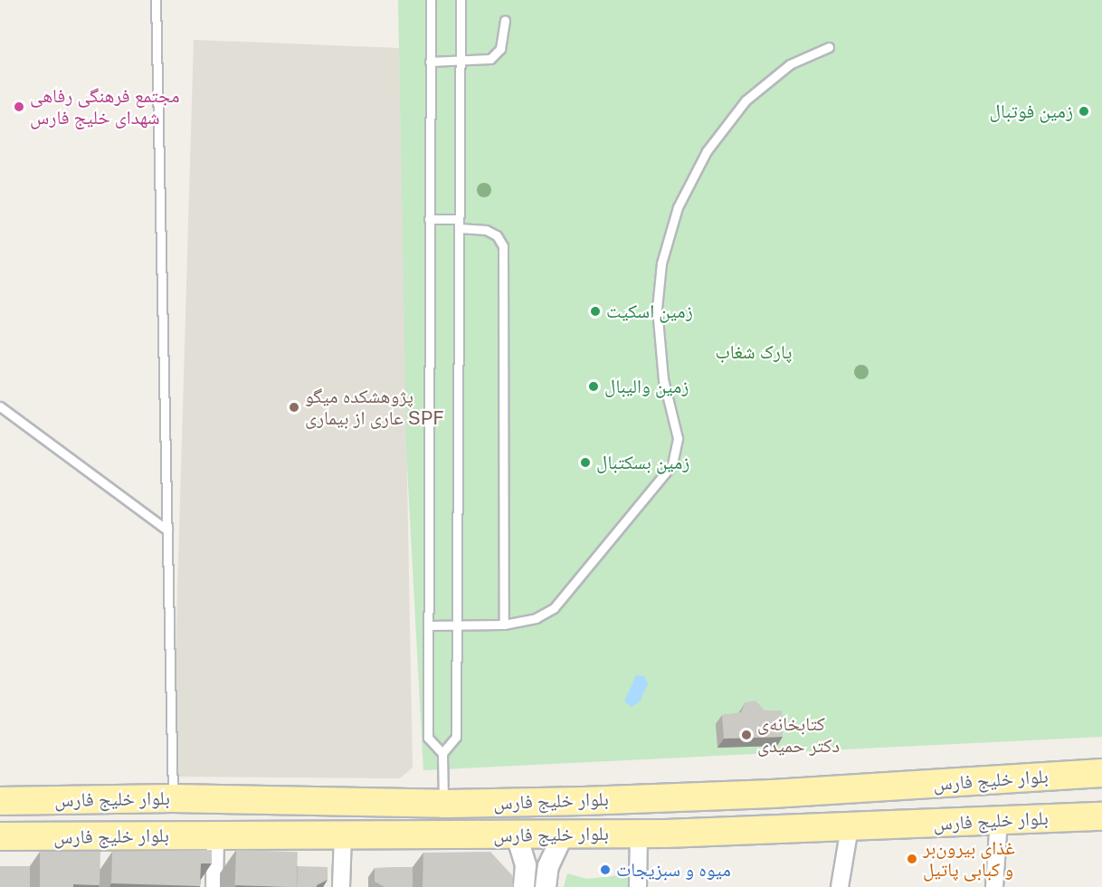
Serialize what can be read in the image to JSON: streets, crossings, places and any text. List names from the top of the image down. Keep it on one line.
{"streets":{"main road":["بلوار خلیج ‌فارس","بلوار خلیج‌ فارس"]},"parks":["پارک شغاب"],"places":["مجتمع فرهنگی رفاهی شهدای خلیج فارس","زمین فوتبال","زمین اسکیت","زمین والیبال","پژوهشکده میگو عاری از بیماری SPF","زمین بسکتبال","کتابخانه‌ی دکتر حمیدی","غذای بیرون‌بر و کبابی پاتیل","میوه و سبزیجات"]}
